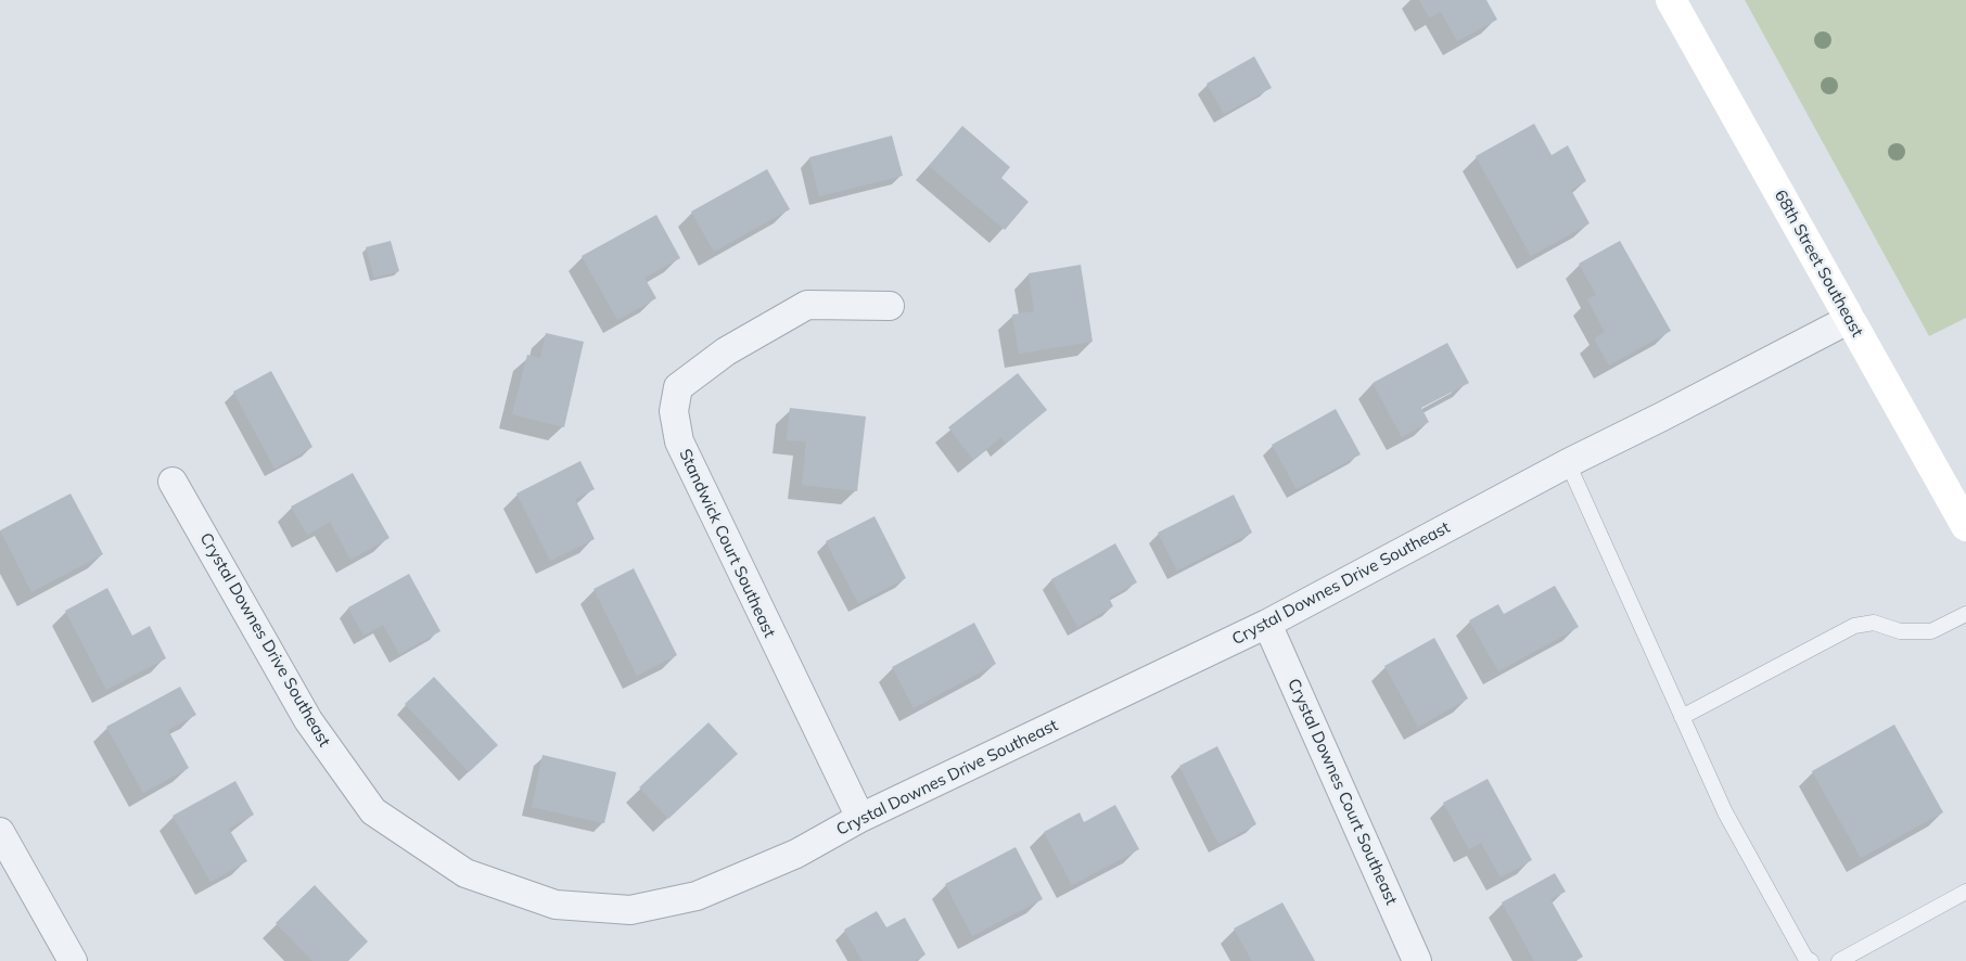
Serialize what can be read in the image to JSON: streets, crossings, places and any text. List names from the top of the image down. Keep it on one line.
{"streets":{"street":["68th Street Southeast","Standwick Court Southeast","Crystal Downes Drive Southeast","Crystal Downes Court Southeast"]},"crossings":[["68th Street Southeast","Crystal Downes Drive Southeast"],["Standwick Court Southeast","Crystal Downes Drive Southeast"],["Crystal Downes Drive Southeast","Crystal Downes Court Southeast"]]}
